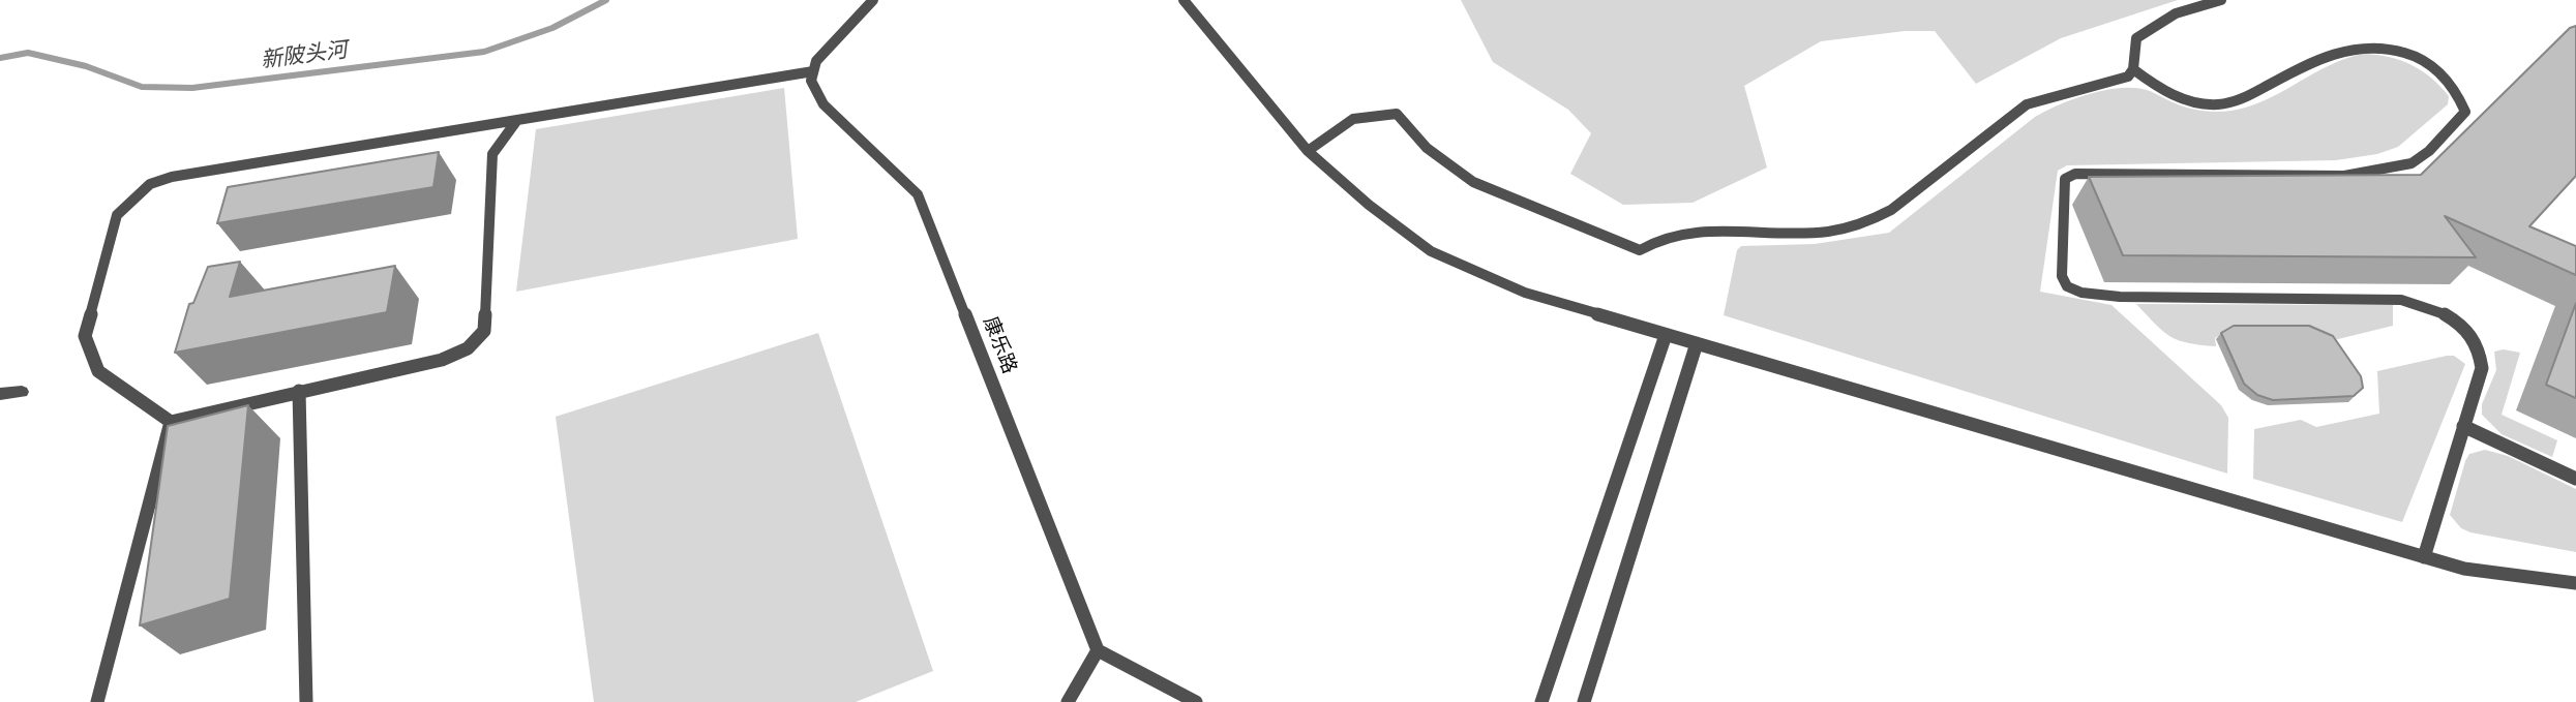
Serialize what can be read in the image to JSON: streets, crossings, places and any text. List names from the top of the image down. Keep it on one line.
{"streets":{"lane":["康乐路"]},"water":["新陂头河"]}
